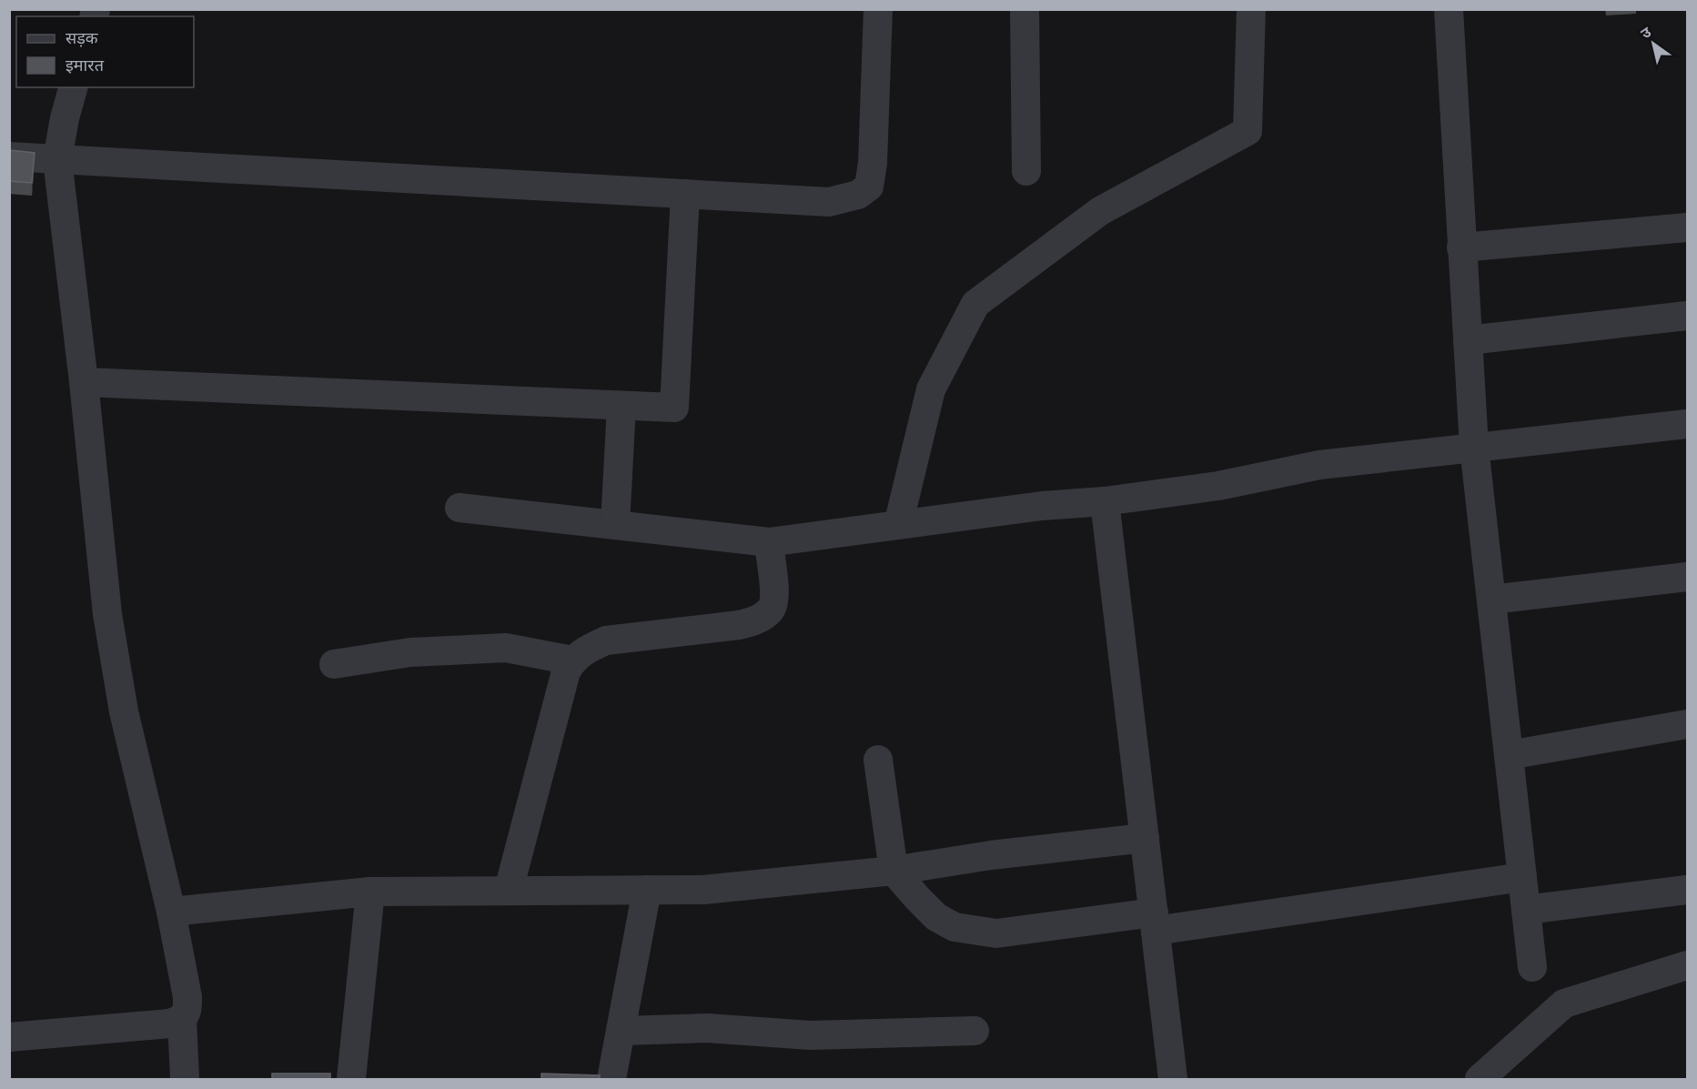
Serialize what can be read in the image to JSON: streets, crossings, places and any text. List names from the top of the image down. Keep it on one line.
{"legend":["सड़क","इमारत"],"north":"top left"}
